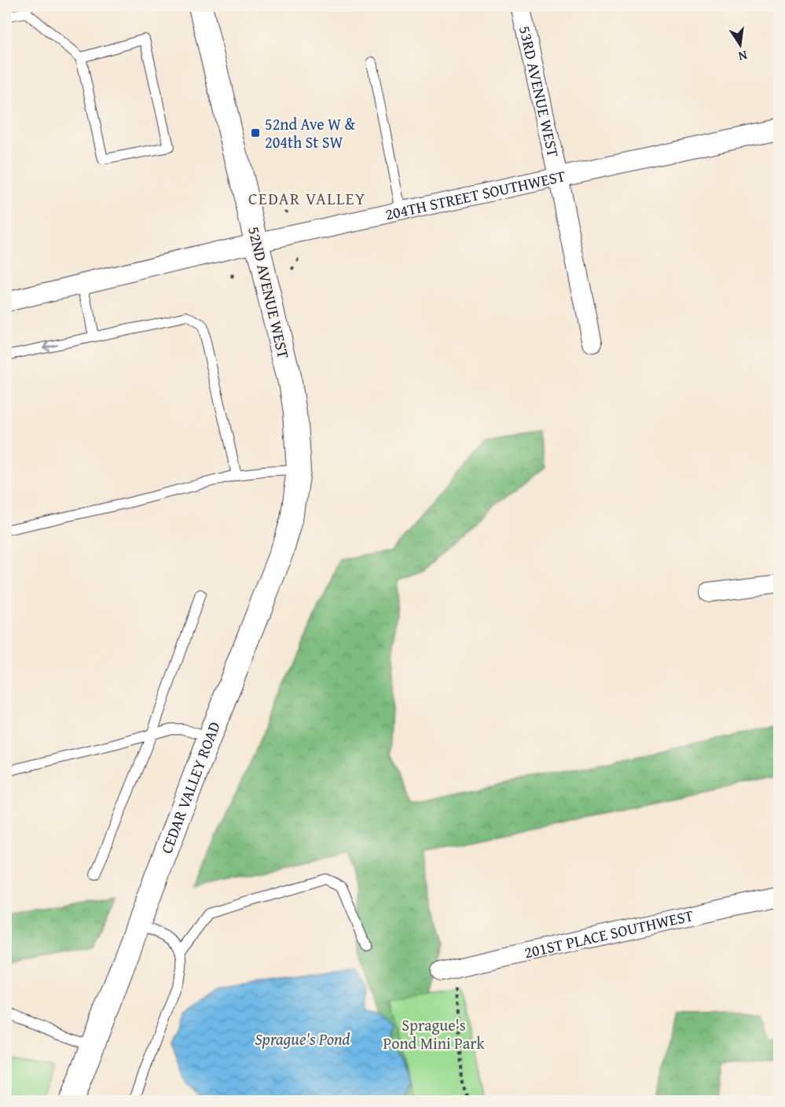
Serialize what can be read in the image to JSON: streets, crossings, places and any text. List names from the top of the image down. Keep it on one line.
{"streets":{"street":["53RD AVENUE WEST","204TH STREET SOUTHWEST","52ND AVENUE WEST","CEDAR VALLEY ROAD","201ST PLACE SOUTHWEST"]},"crossings":[["53RD AVENUE WEST","204TH STREET SOUTHWEST"],["204TH STREET SOUTHWEST","52ND AVENUE WEST"],["52ND AVENUE WEST","CEDAR VALLEY ROAD"]],"districts":["CEDAR VALLEY"],"water":["Sprague's Pond"],"parks":["Sprague's Pond Mini Park"],"places":{"transit":["52nd Ave W & 204th St SW"]},"north":"bottom"}
